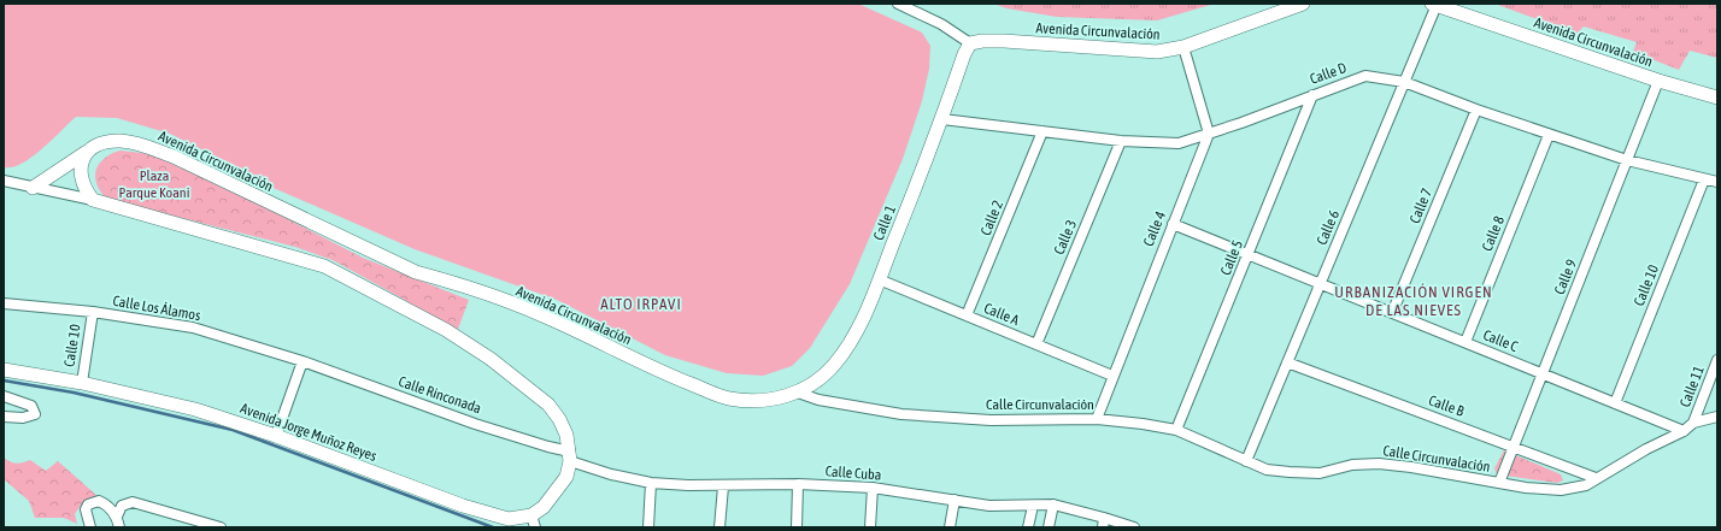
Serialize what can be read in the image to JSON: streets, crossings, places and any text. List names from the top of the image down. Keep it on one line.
{"streets":{"street":["Avenida Circunvalación","Calle D","Calle 7","Calle 2","Calle 1","Calle 6","Calle 4","Calle 8","Calle 3","Calle 5","Calle 9","Calle 10","Calle Los Álamos","Calle A","Calle C","Calle 11","Calle Rinconada","Calle Circunvalación","Calle B","Avenida Jorge Muñoz Reyes","Calle Cuba"]},"crossings":[["Avenida Circunvalación","Calle 1"],["Avenida Circunvalación","Calle 6"],["Avenida Circunvalación","Calle 9"],["Avenida Circunvalación","Calle Circunvalación"],["Calle D","Calle 7"],["Calle D","Calle 2"],["Calle D","Calle 1"],["Calle D","Calle 6"],["Calle D","Calle 4"],["Calle D","Calle 8"],["Calle D","Calle 3"],["Calle D","Calle 5"],["Calle D","Calle 9"],["Calle D","Calle 10"],["Calle 7","Calle C"],["Calle 2","Calle A"],["Calle 1","Calle A"],["Calle 1","Calle Circunvalación"],["Calle 6","Calle C"],["Calle 6","Calle Circunvalación"],["Calle 6","Calle B"],["Calle 4","Calle A"],["Calle 4","Calle C"],["Calle 4","Calle Circunvalación"],["Calle 8","Calle C"],["Calle 3","Calle A"],["Calle 5","Calle C"],["Calle 5","Calle Circunvalación"],["Calle 9","Calle C"],["Calle 9","Calle Circunvalación"],["Calle 9","Calle B"],["Calle 10","Calle Los Álamos"],["Calle 10","Calle C"],["Calle 10","Avenida Jorge Muñoz Reyes"],["Calle Los Álamos","Calle Rinconada"],["Calle C","Calle Circunvalación"],["Calle 11","Calle Circunvalación"],["Calle Rinconada","Avenida Jorge Muñoz Reyes"],["Calle Rinconada","Calle Cuba"],["Calle Circunvalación","Calle B"],["Avenida Jorge Muñoz Reyes","Calle Cuba"]],"districts":["URBANIZACIÓN VIRGEN DE LAS NIEVES","ALTO IRPAVI"],"parks":["Plaza Parque Koani"]}
